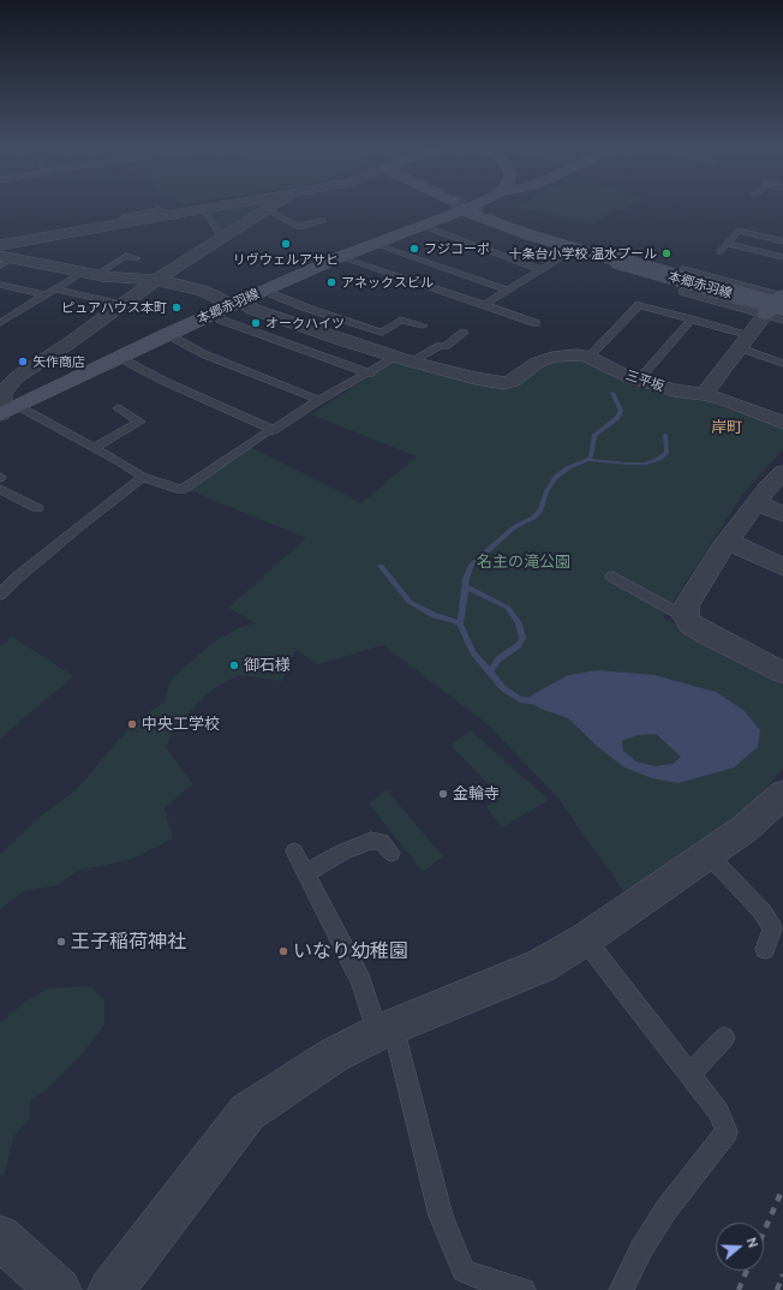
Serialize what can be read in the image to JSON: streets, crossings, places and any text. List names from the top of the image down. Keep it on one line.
{"streets":{"main road":["本郷赤羽線"],"street":["三平坂"]},"districts":["岸町"],"parks":["名主の滝公園"],"places":["リヴウェルアサヒ","フジコーポ","十条台小学校 温水プール","アネックスビル","ピュアハウス本町","オークハイツ","矢作商店","御石様","中央工学校","金輪寺","王子稲荷神社","いなり幼稚園"],"north":"right"}
